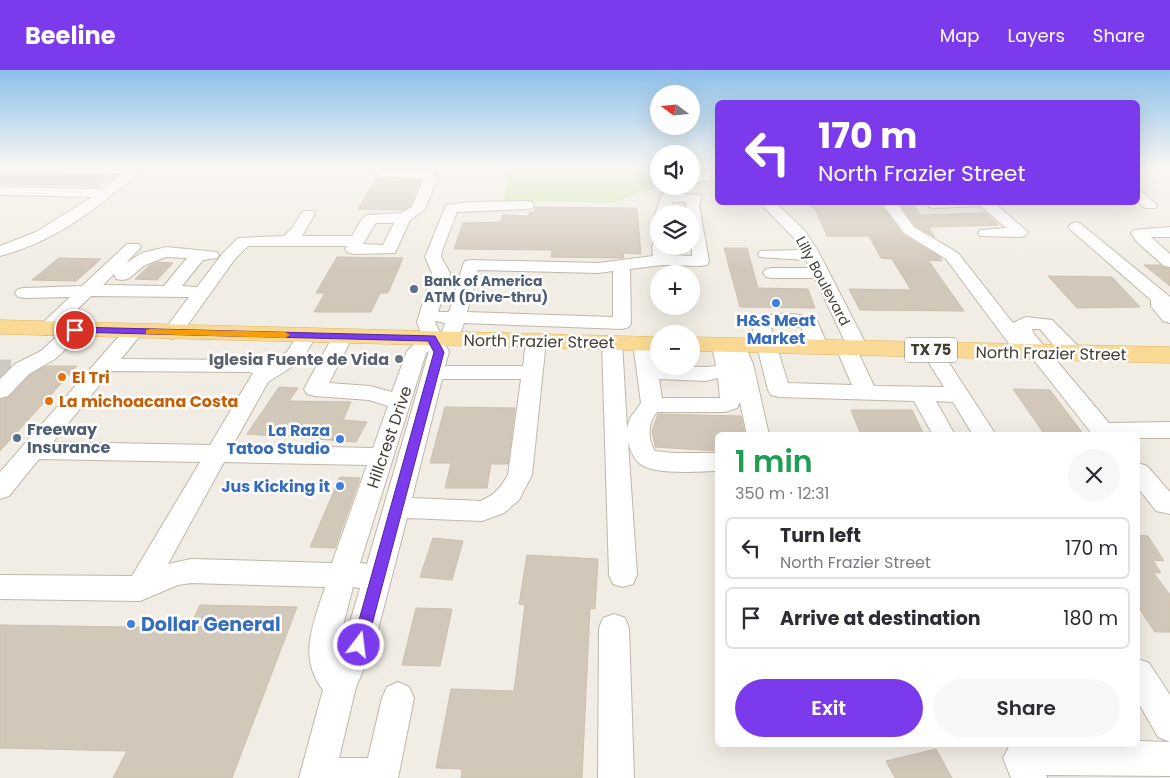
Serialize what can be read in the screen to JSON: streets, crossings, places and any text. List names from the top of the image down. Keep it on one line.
{"streets":{"main road":["North Frazier Street","TX 75"],"street":["Lilly Boulevard","Hillcrest Drive"]},"crossings":[["Lilly Boulevard","North Frazier Street"],["North Frazier Street","Hillcrest Drive"]],"places":["Bank of America ATM (Drive-thru)","H&S Meat Market","Iglesia Fuente de Vida","El Tri","La michoacana Costa","Freeway Insurance","La Raza Tatoo Studio","Jus Kicking it","Dollar General"],"north":"left","page":{"header":"Beeline","nav":["Map","Layers","Share"],"map_buttons":["+","−"],"turn":["170 m","North Frazier Street"],"heading":["1 min","350 m · 12:31"],"list":[{"name":"Turn left","note":"North Frazier Street","value":"170 m"},{"name":"Arrive at destination","value":"180 m"}],"buttons":["Exit","Share"]}}
